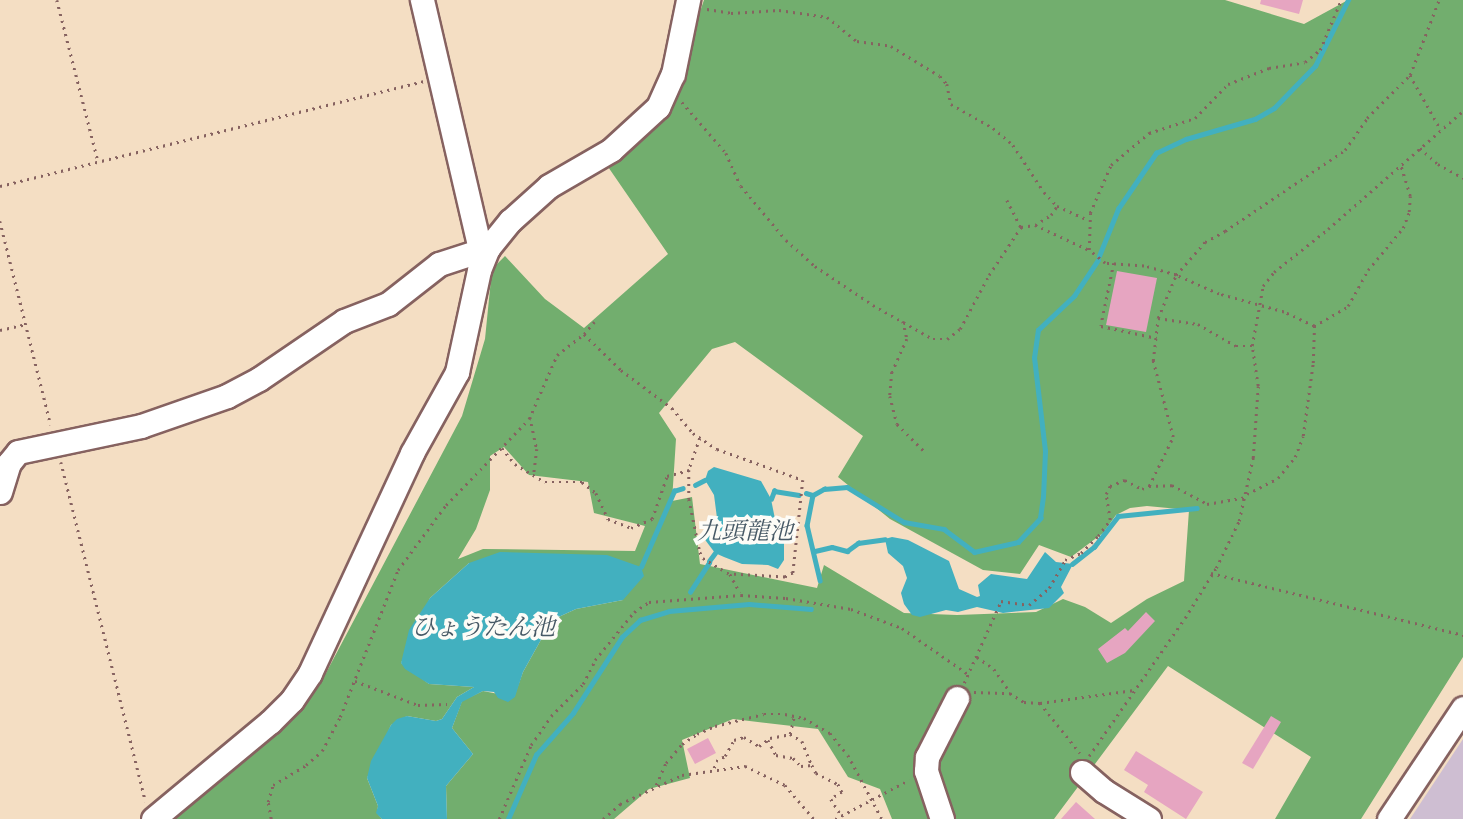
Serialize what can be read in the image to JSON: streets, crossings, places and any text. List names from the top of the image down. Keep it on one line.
{"water":["九頭龍池","ひょうたん池"]}
